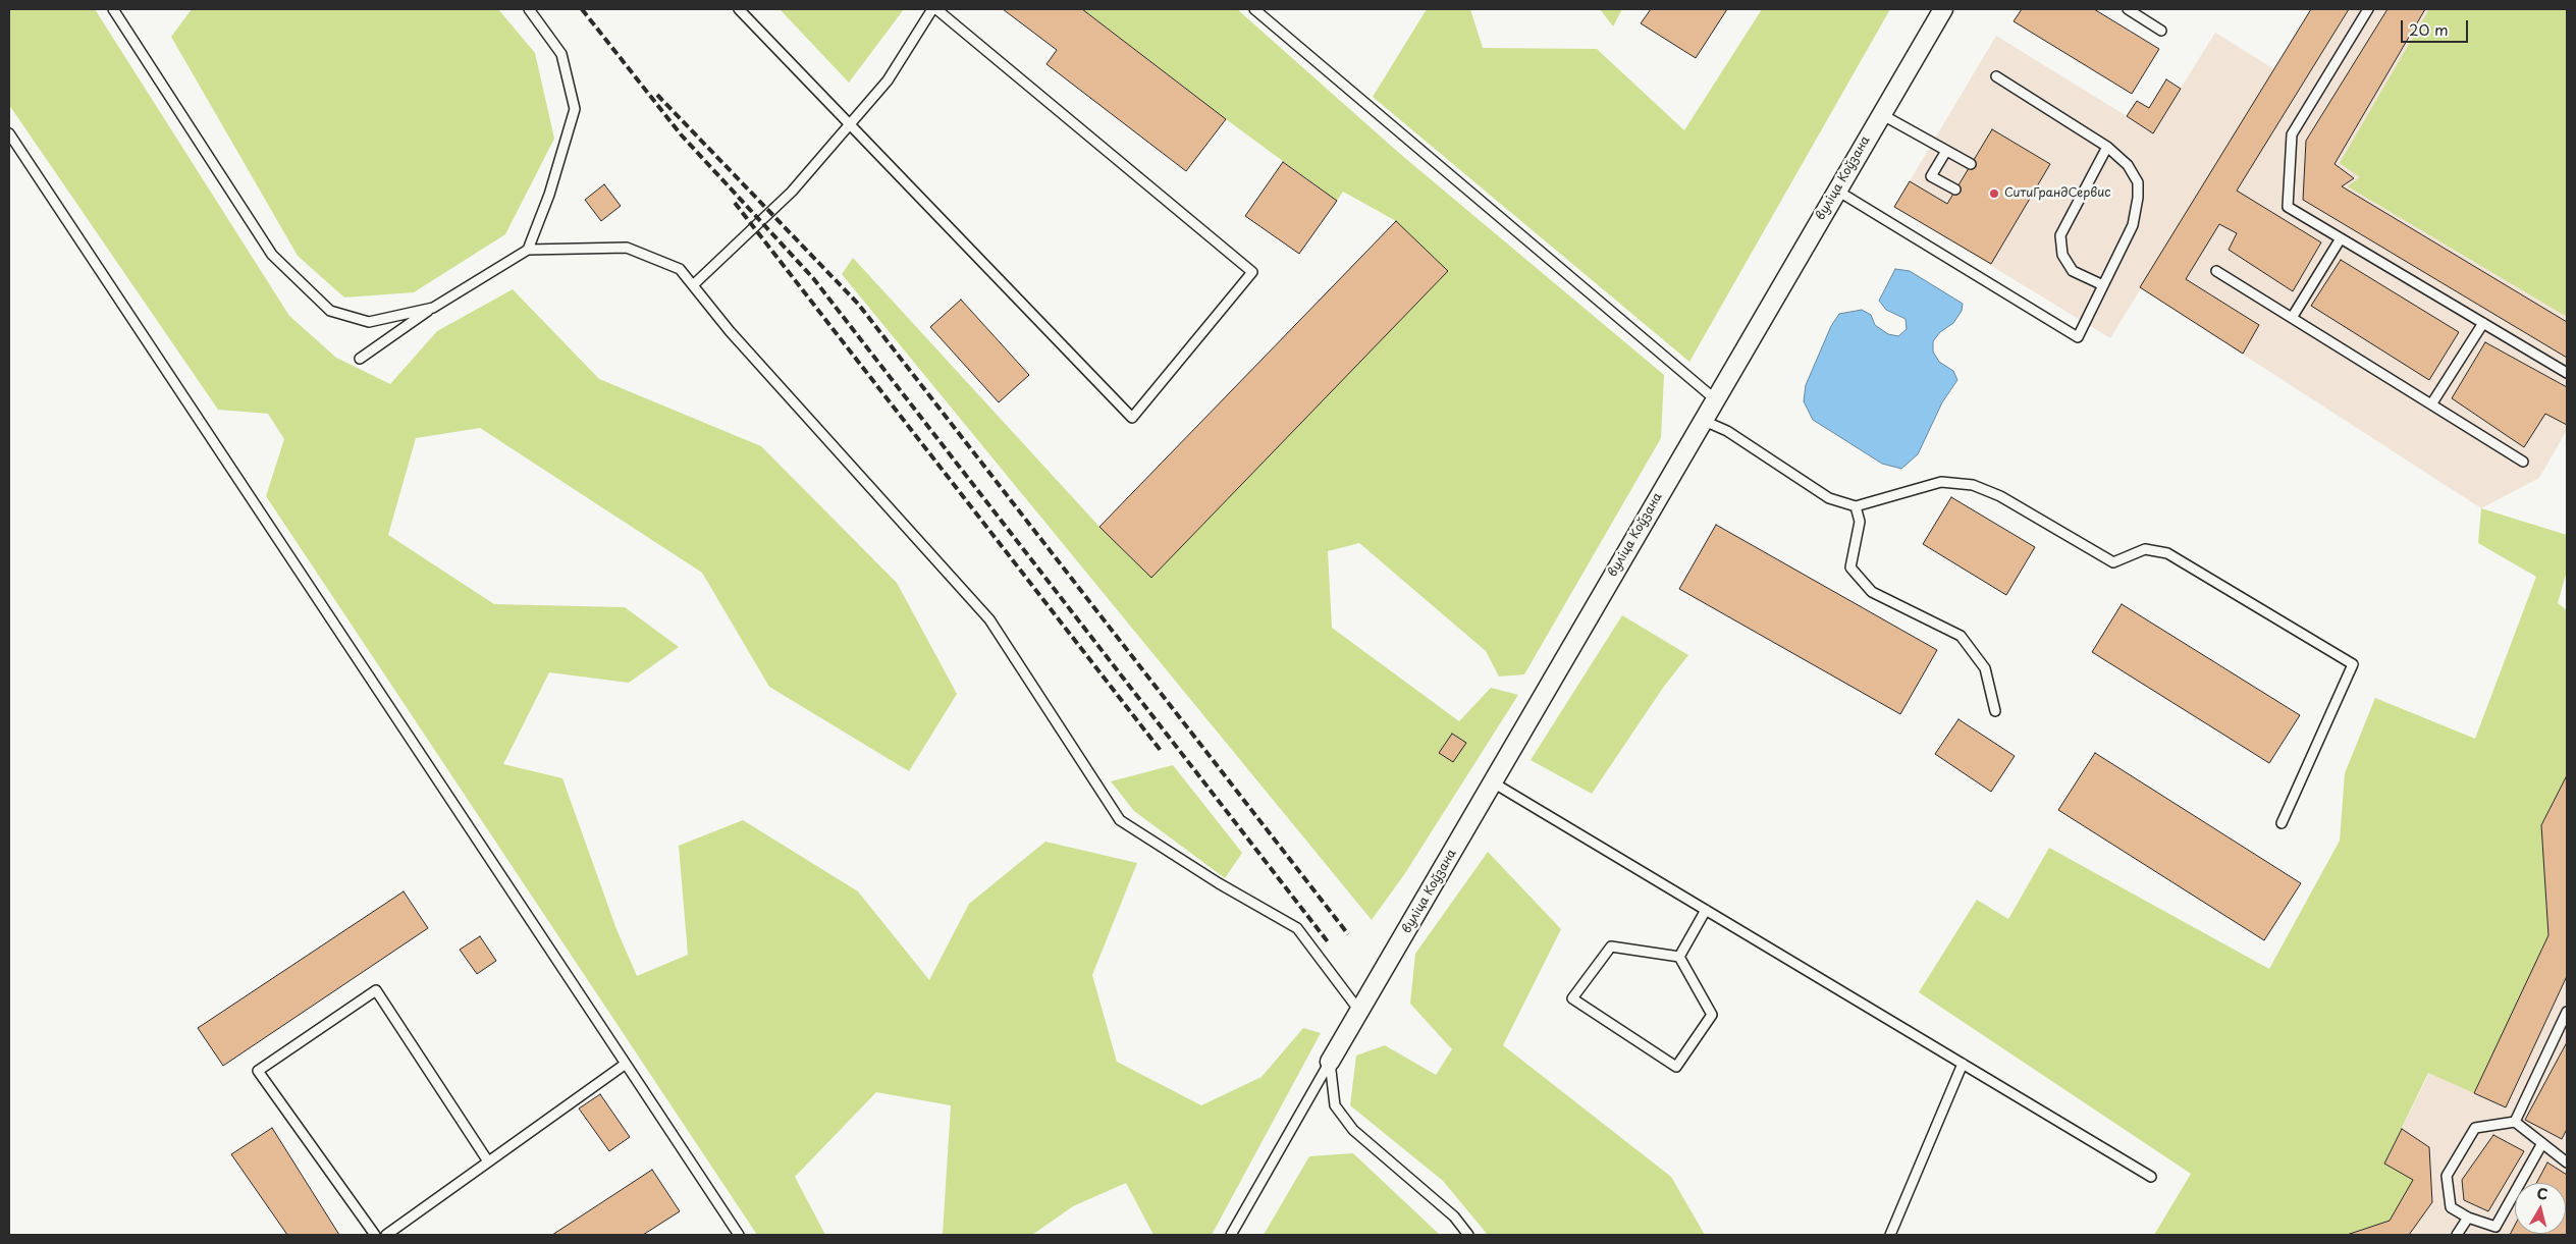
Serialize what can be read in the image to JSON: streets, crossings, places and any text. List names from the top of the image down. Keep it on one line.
{"streets":{"street":["вуліца Коўзана"]},"places":["СитиГрандСервис"],"scale_bar":"20 m","north":"top"}
